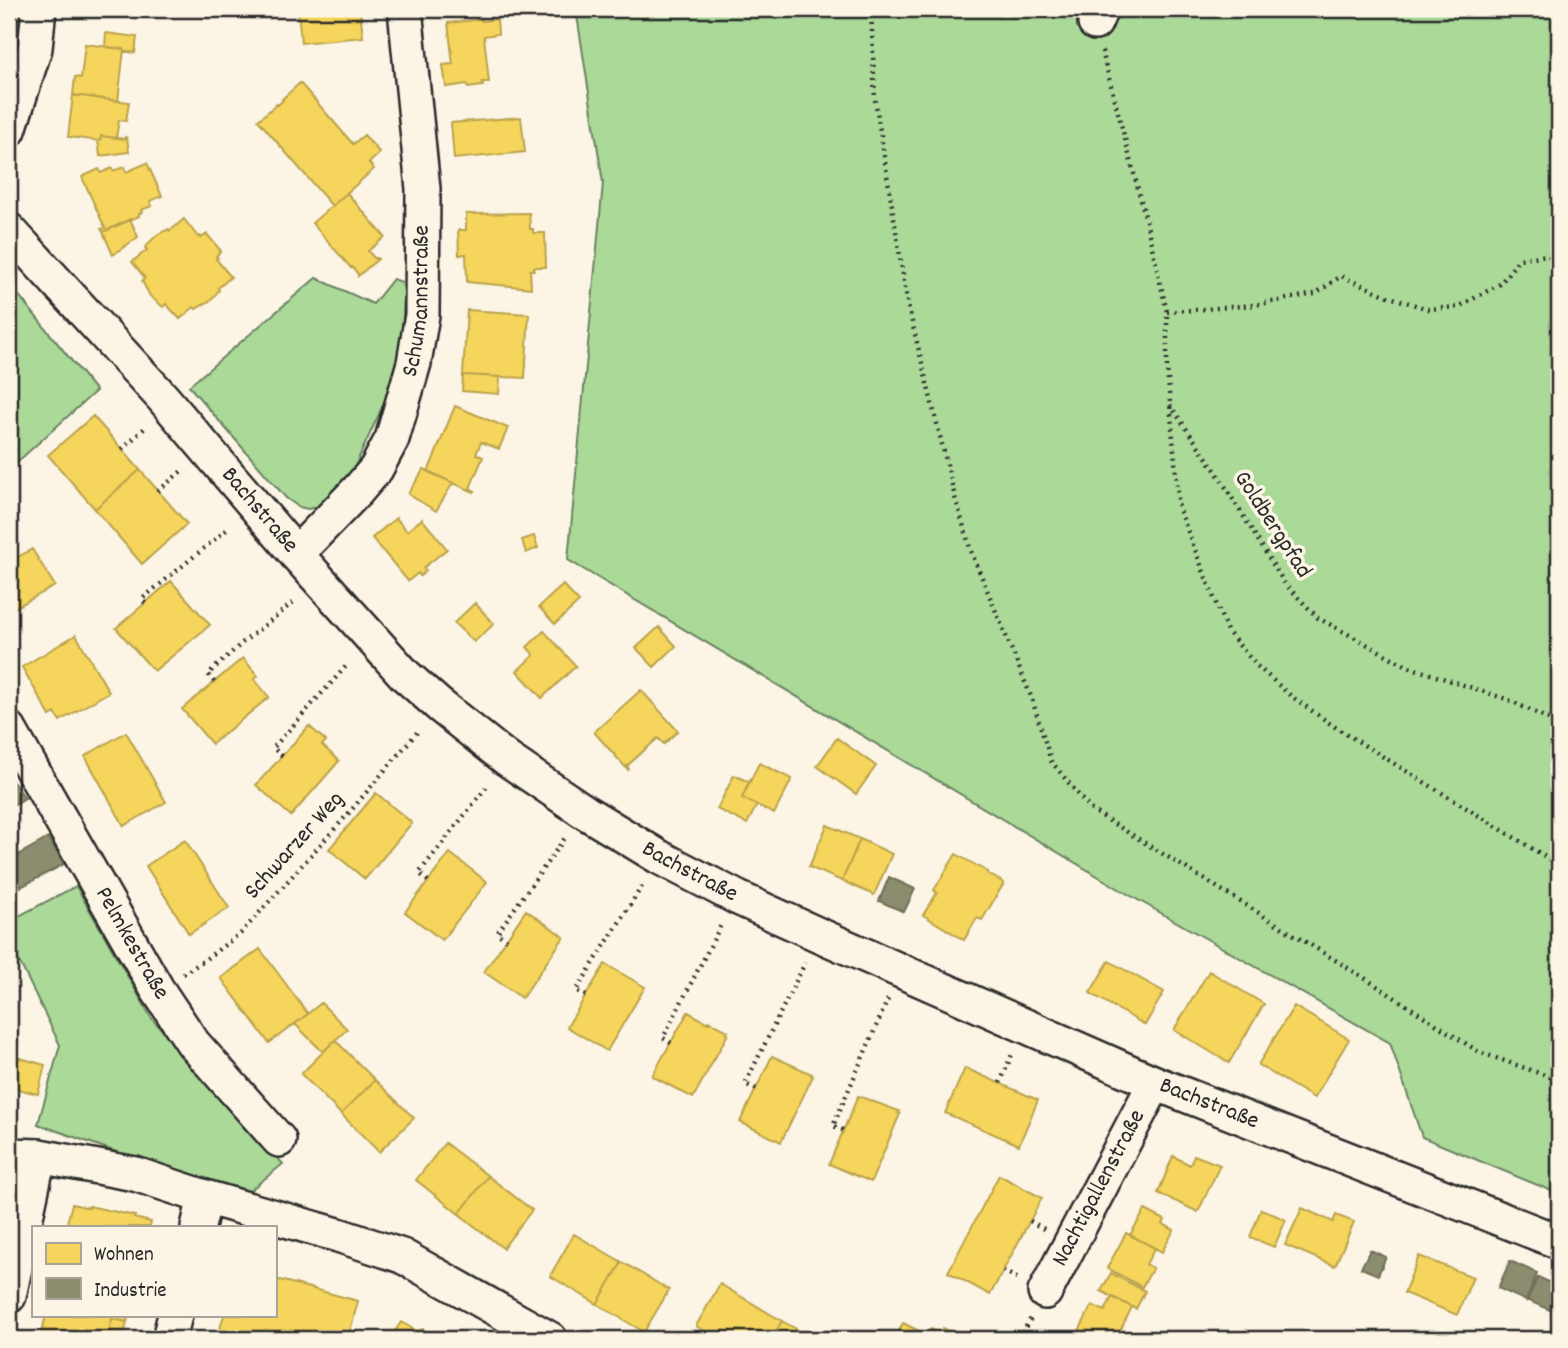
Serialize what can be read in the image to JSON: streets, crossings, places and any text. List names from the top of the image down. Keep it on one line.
{"streets":{"street":["Schumannstraße","Bachstraße","Pelmkestraße","Nachtigallenstraße"],"path":["Goldbergpfad","Schwarzer Weg"]},"crossings":[["Schumannstraße","Bachstraße"],["Bachstraße","Schwarzer Weg"],["Bachstraße","Nachtigallenstraße"],["Schwarzer Weg","Pelmkestraße"]],"legend":["Wohnen","Industrie"]}
